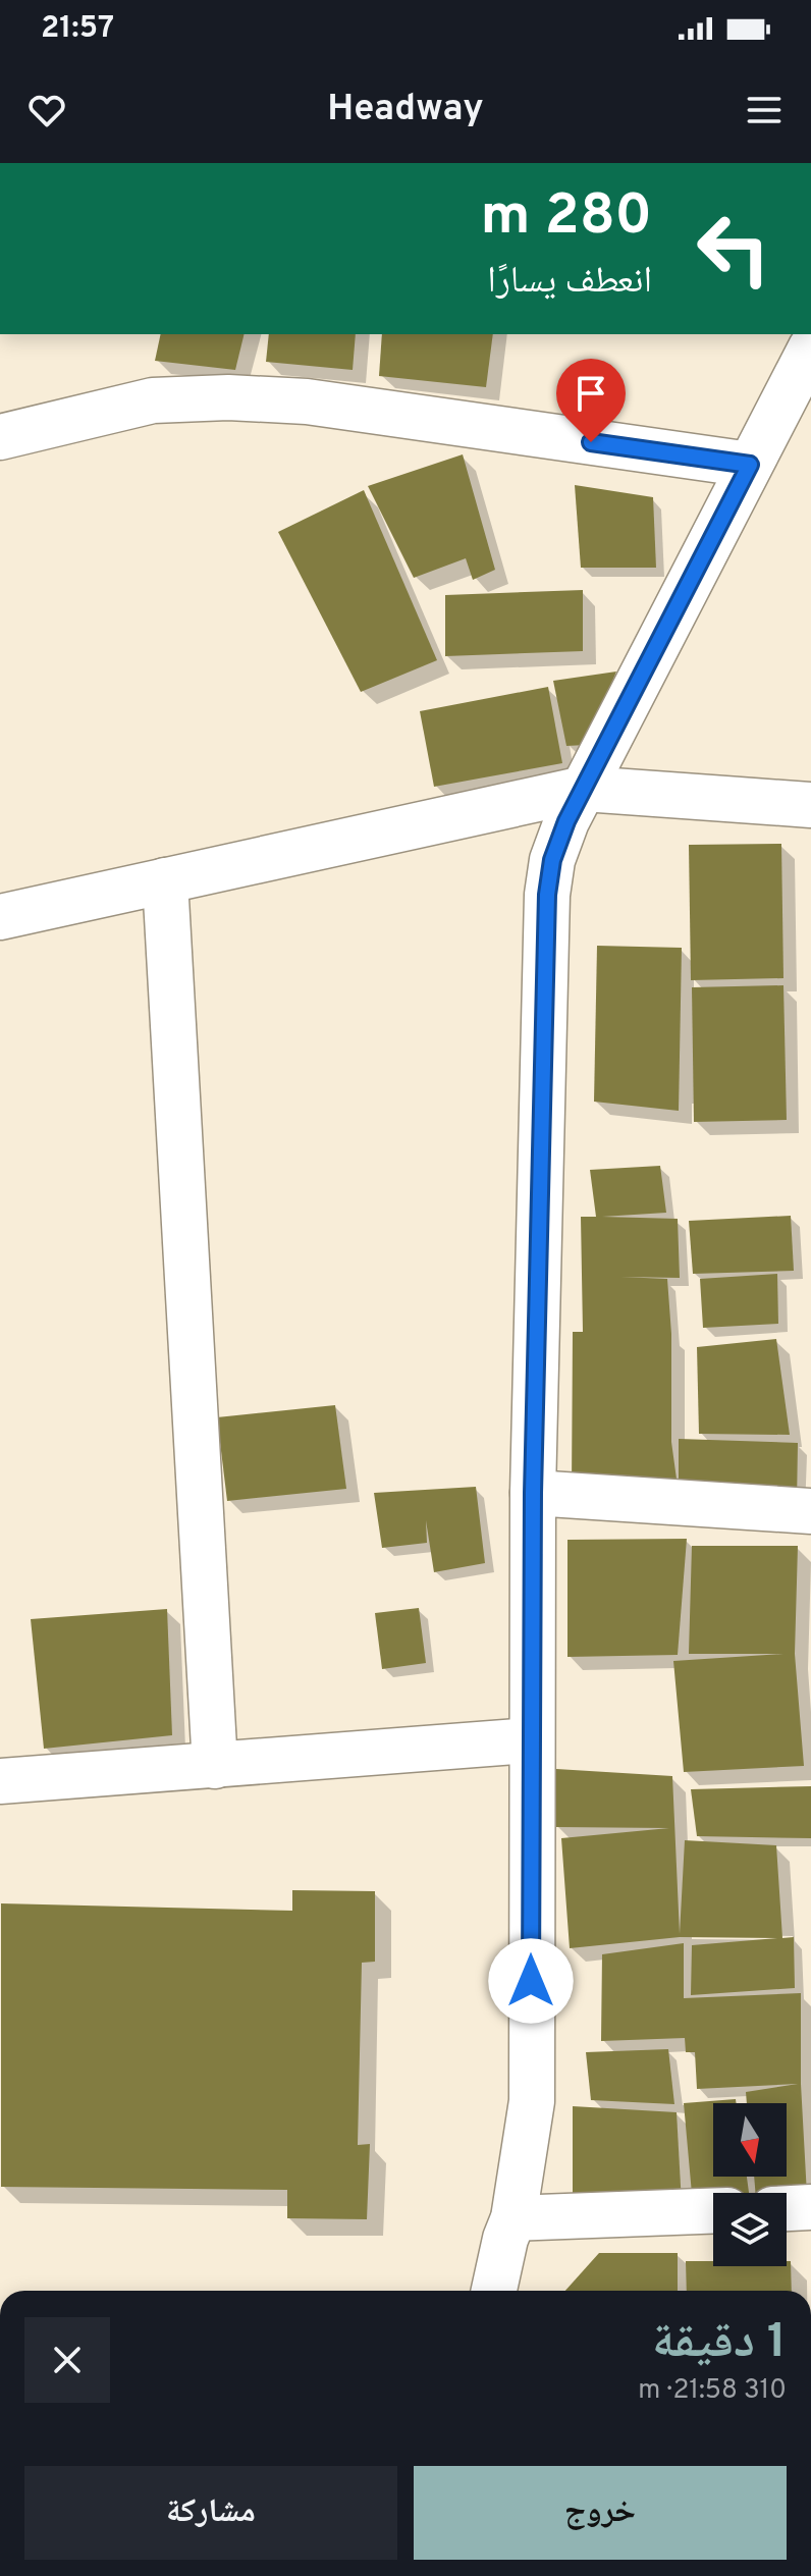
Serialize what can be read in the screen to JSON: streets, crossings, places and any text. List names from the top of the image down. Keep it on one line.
{"north":"bottom","page":{"status":"21:57","header":"Headway","turn":["280 m","انعطف يسارًا"],"heading":["1 دقيقة","310 m · 21:58"],"buttons":["خروج","مشاركة"]}}
